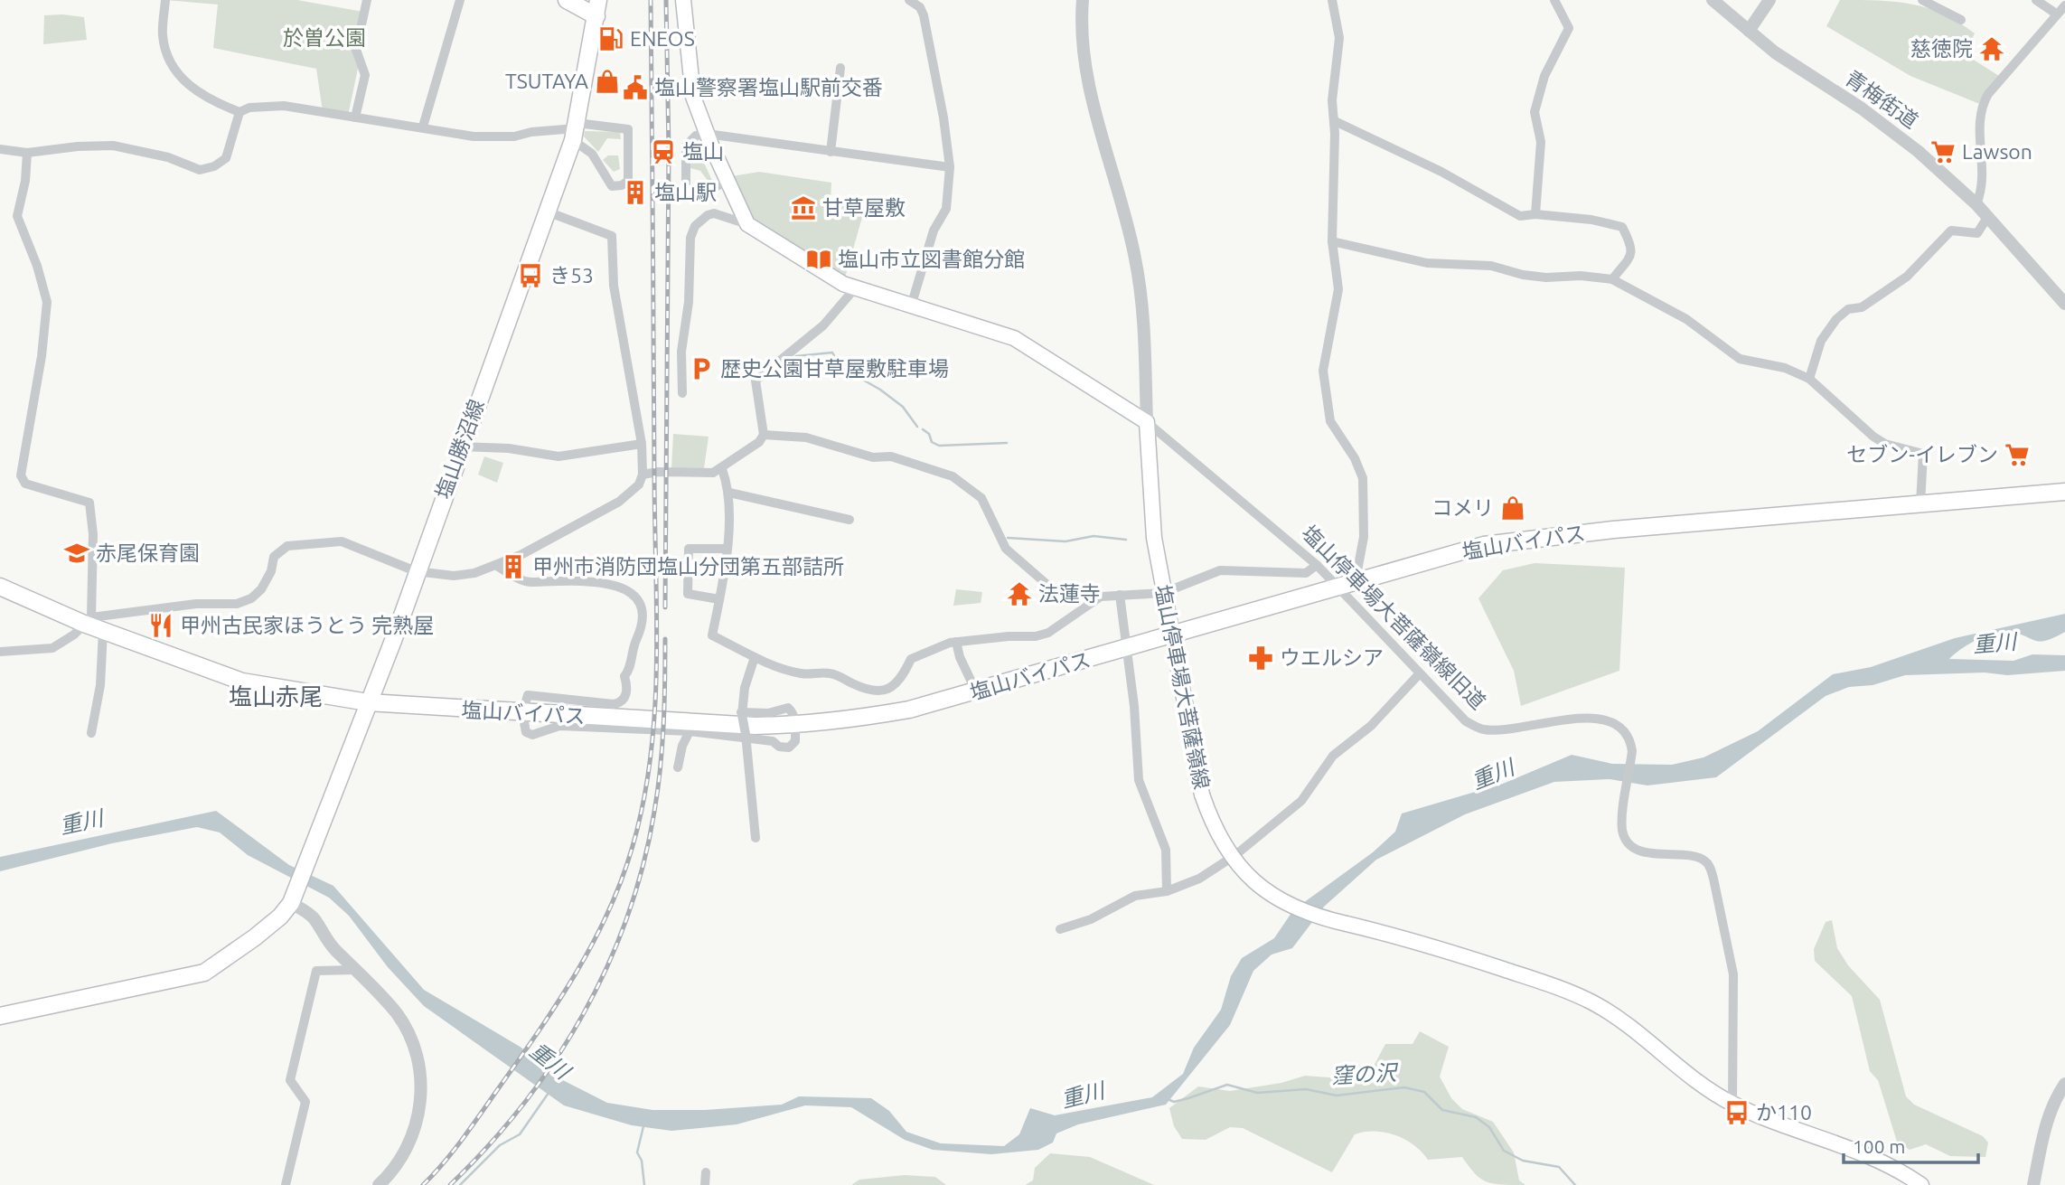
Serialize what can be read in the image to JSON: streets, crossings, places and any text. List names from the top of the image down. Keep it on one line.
{"streets":{"main road":["塩山勝沼線","塩山バイパス","塩山停車場大菩薩嶺線"],"street":["青梅街道","塩山停車場大菩薩嶺線旧道"]},"crossings":[["塩山勝沼線","塩山バイパス"],["塩山バイパス","塩山停車場大菩薩嶺線旧道"],["塩山バイパス","塩山停車場大菩薩嶺線"],["塩山停車場大菩薩嶺線旧道","塩山停車場大菩薩嶺線"]],"districts":["塩山赤尾"],"water":["重川","窪の沢"],"parks":["於曽公園"],"places":{"fuel station":["ENEOS"],"temple":["慈徳院","法蓮寺"],"shop":["TSUTAYA","コメリ"],"public building":["塩山警察署塩山駅前交番"],"station":["塩山"],"supermarket":["Lawson","セブン-イレブン"],"building":["塩山駅","甲州市消防団塩山分団第五部詰所"],"museum":["甘草屋敷"],"library":["塩山市立図書館分館"],"bus stop":["き53","か110"],"parking":["歴史公園甘草屋敷駐車場"],"school or university":["赤尾保育園"],"restaurant":["甲州古民家ほうとう 完熟屋"],"pharmacy":["ウエルシア"]},"scale_bar":"100 m"}
